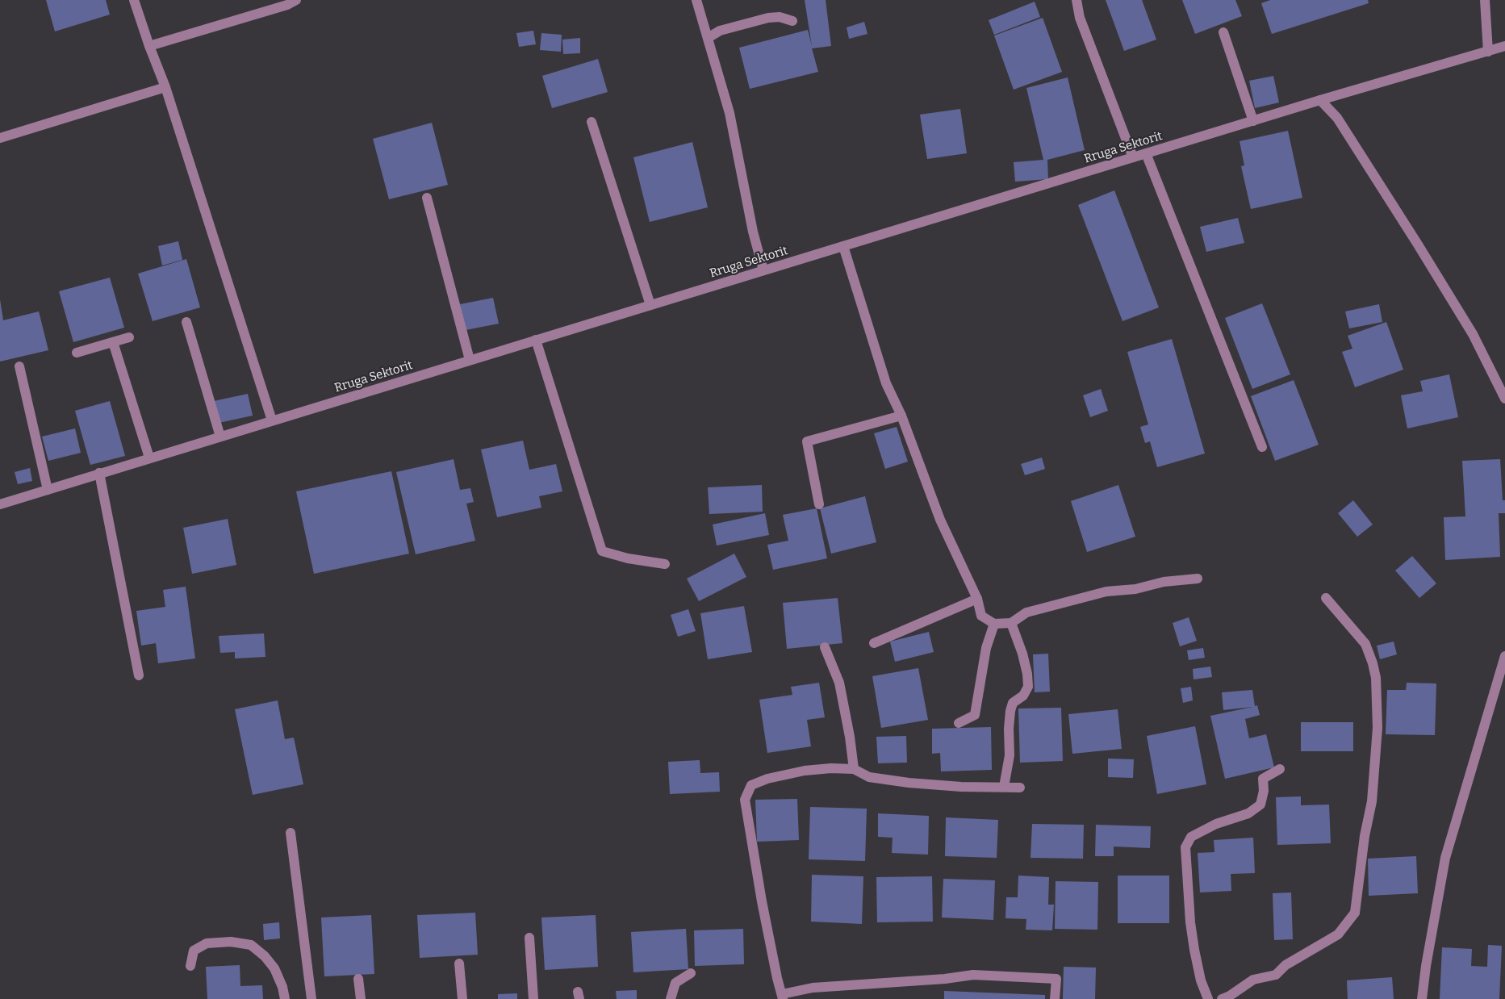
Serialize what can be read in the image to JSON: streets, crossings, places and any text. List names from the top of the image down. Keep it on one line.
{"streets":{"street":["Rruga Sektorit"]}}
